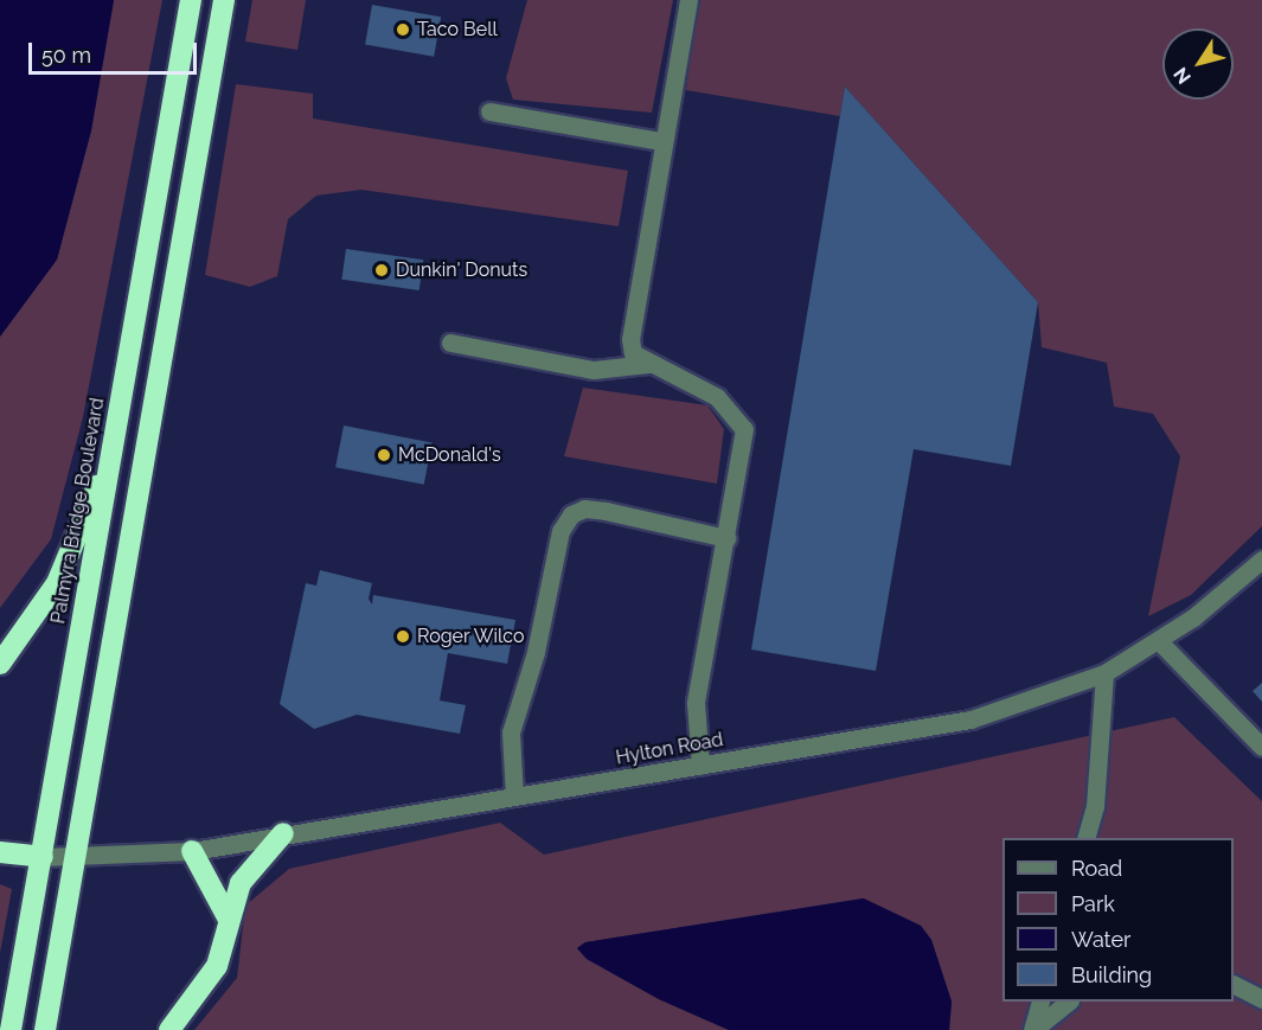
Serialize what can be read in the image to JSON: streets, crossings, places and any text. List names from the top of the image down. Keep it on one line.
{"streets":{"highway":["Palmyra Bridge Boulevard"],"street":["Hylton Road"]},"crossings":[["Palmyra Bridge Boulevard","Hylton Road"]],"places":["Taco Bell","Dunkin' Donuts","McDonald's","Roger Wilco"],"legend":["Road","Park","Water","Building"],"scale_bar":"50 m","north":"bottom left"}
